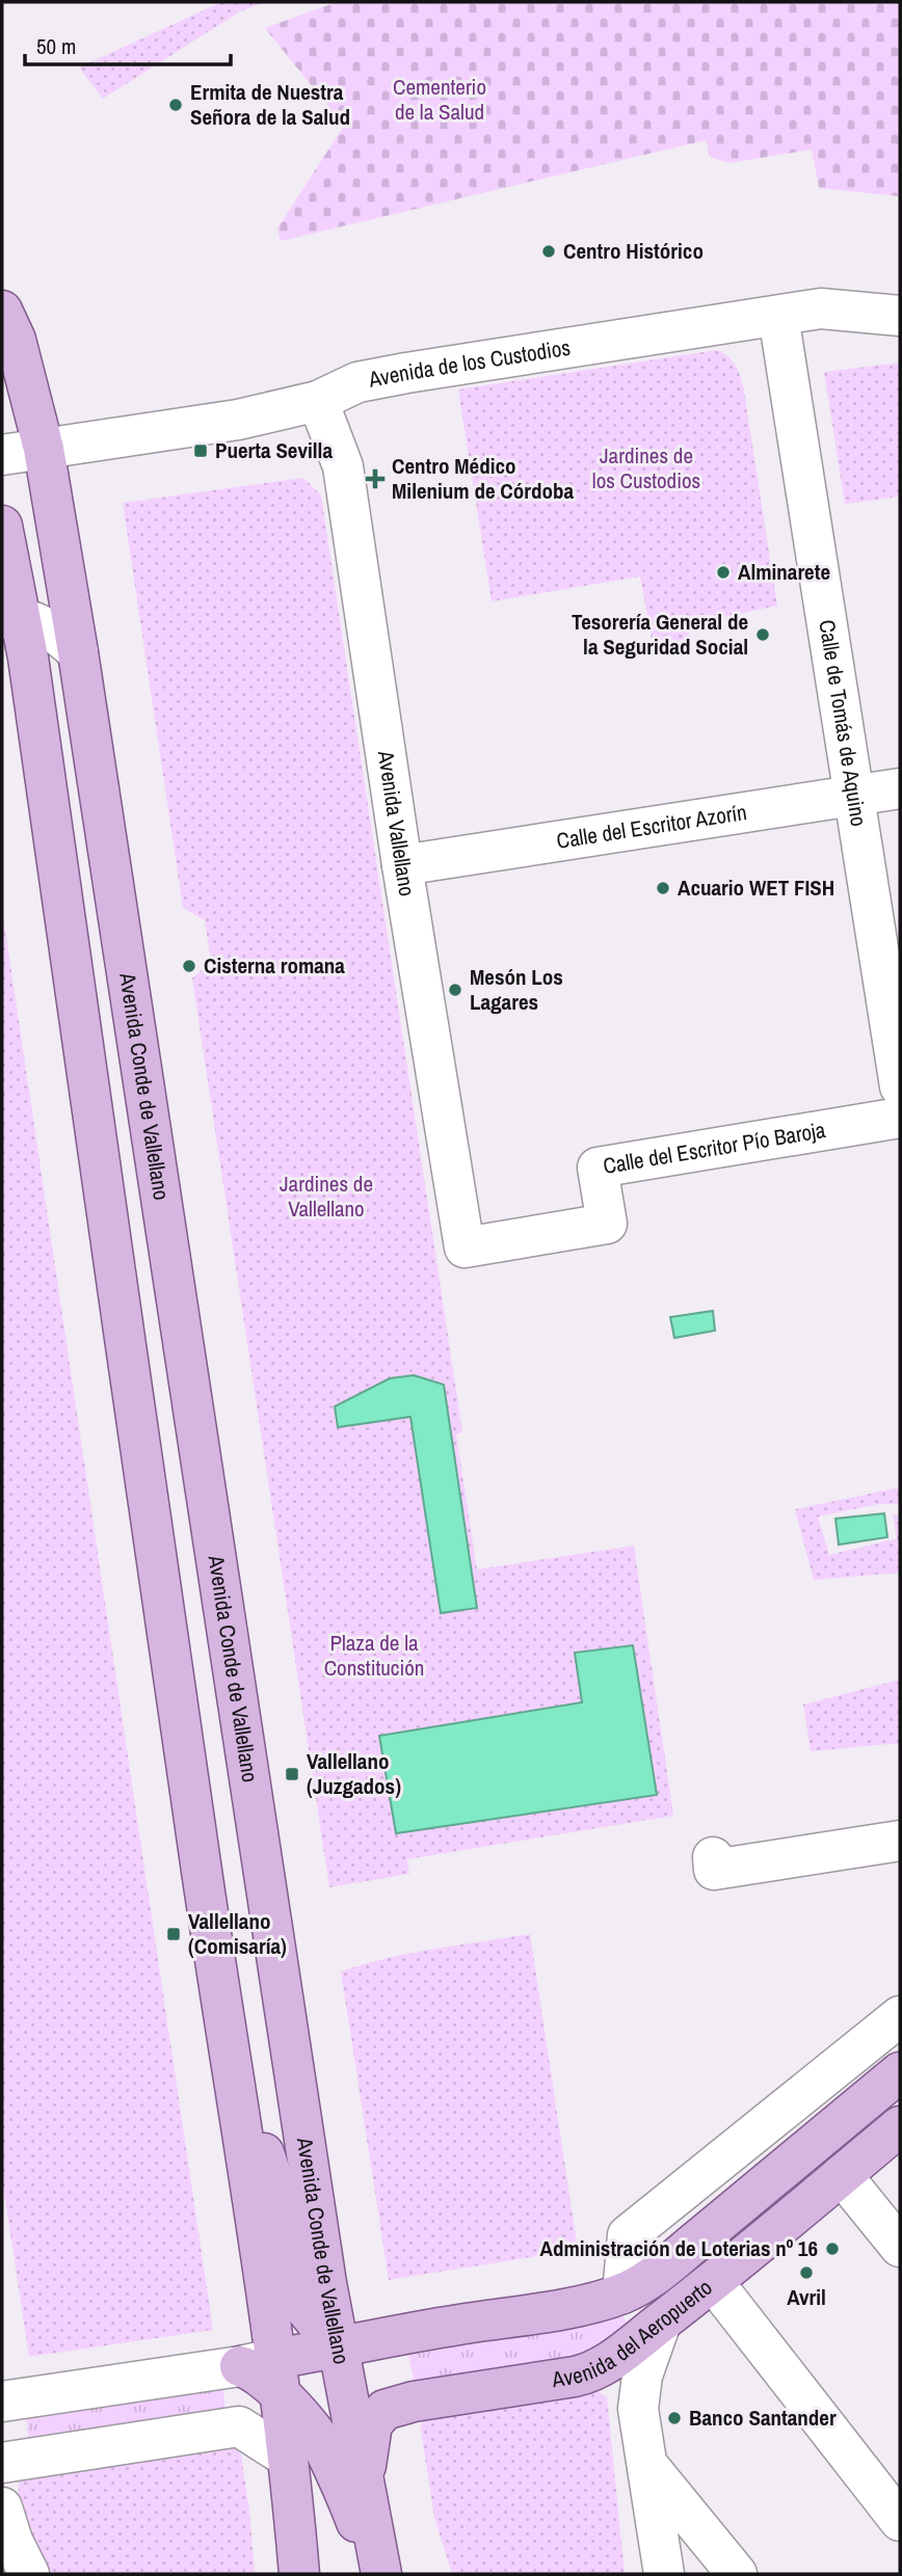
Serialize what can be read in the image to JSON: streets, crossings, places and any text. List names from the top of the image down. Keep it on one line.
{"streets":{"main road":["Avenida Conde de Vallellano","Avenida del Aeropuerto"],"street":["Avenida de los Custodios","Calle de Tomás de Aquino","Avenida Vallellano","Calle del Escritor Azorín","Calle del Escritor Pío Baroja"]},"crossings":[["Avenida de los Custodios","Calle de Tomás de Aquino"],["Avenida de los Custodios","Avenida Vallellano"],["Avenida de los Custodios","Avenida Conde de Vallellano"],["Calle de Tomás de Aquino","Calle del Escritor Azorín"],["Avenida Vallellano","Calle del Escritor Azorín"],["Avenida Vallellano","Calle del Escritor Pío Baroja"],["Avenida Conde de Vallellano","Avenida del Aeropuerto"]],"parks":["Cementerio de la Salud","Jardines de los Custodios","Jardines de Vallellano","Plaza de la Constitución"],"places":{"other":["Ermita de Nuestra Señora de la Salud","Centro Histórico","Alminarete","Tesorería General de la Seguridad Social","Acuario WET FISH","Cisterna romana","Mesón Los Lagares","Administración de Loterias nº 16","Avril","Banco Santander"],"transit":["Puerta Sevilla","Vallellano (Juzgados)","Vallellano (Comisaría)"],"health":["Centro Médico Milenium de Córdoba"]},"scale_bar":"50 m"}
